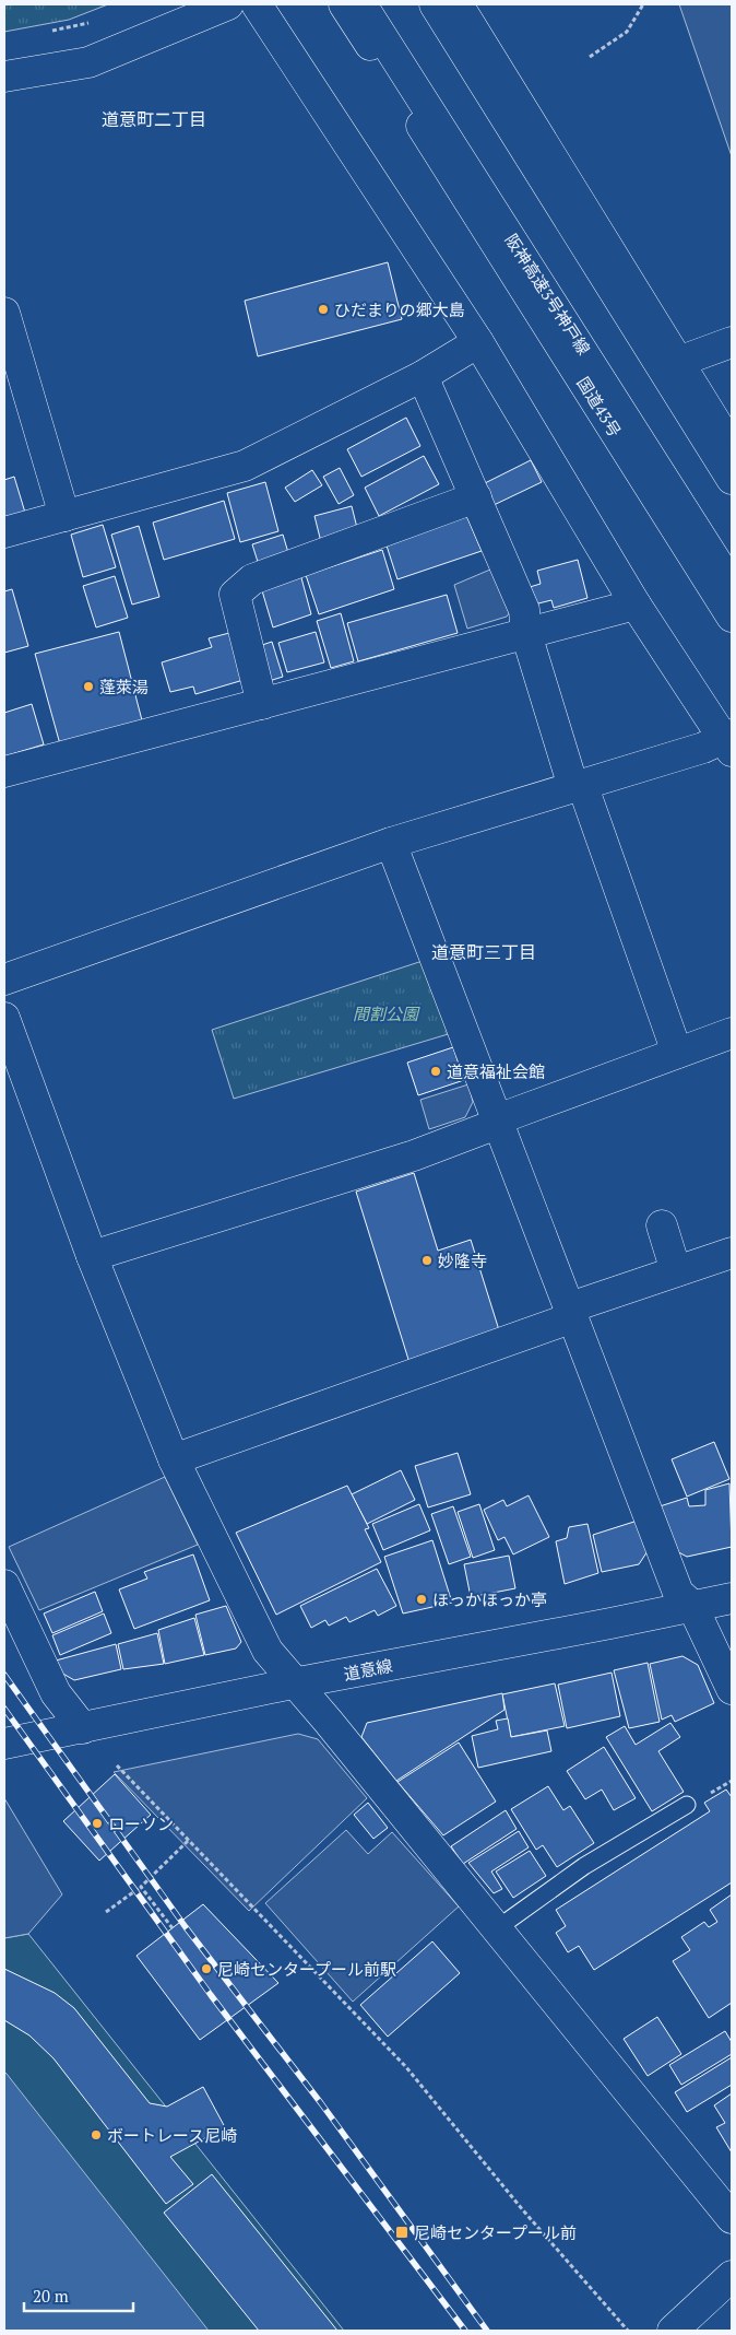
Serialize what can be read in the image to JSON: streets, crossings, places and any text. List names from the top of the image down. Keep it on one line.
{"streets":{"main road":["阪神高速3号神戸線","国道43号","道意線"]},"districts":["道意町二丁目","道意町三丁目"],"parks":["間割公園"],"places":{"other":["ひだまりの郷大島","蓬萊湯","道意福祉会館","妙隆寺","ほっかほっか亭","ローソン","尼崎センタープール前駅","ボートレース尼崎"],"transit":["尼崎センタープール前"]},"scale_bar":"20 m"}
